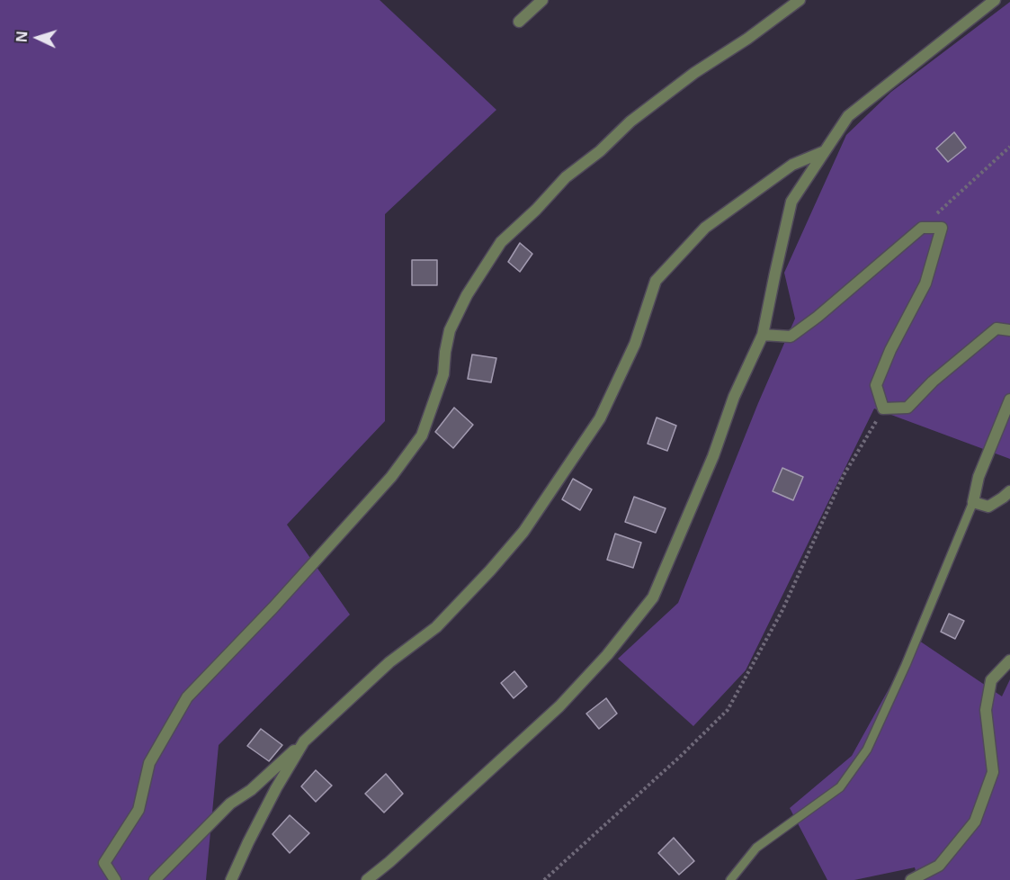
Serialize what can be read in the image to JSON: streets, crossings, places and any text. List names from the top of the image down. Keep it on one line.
{"north":"left"}
